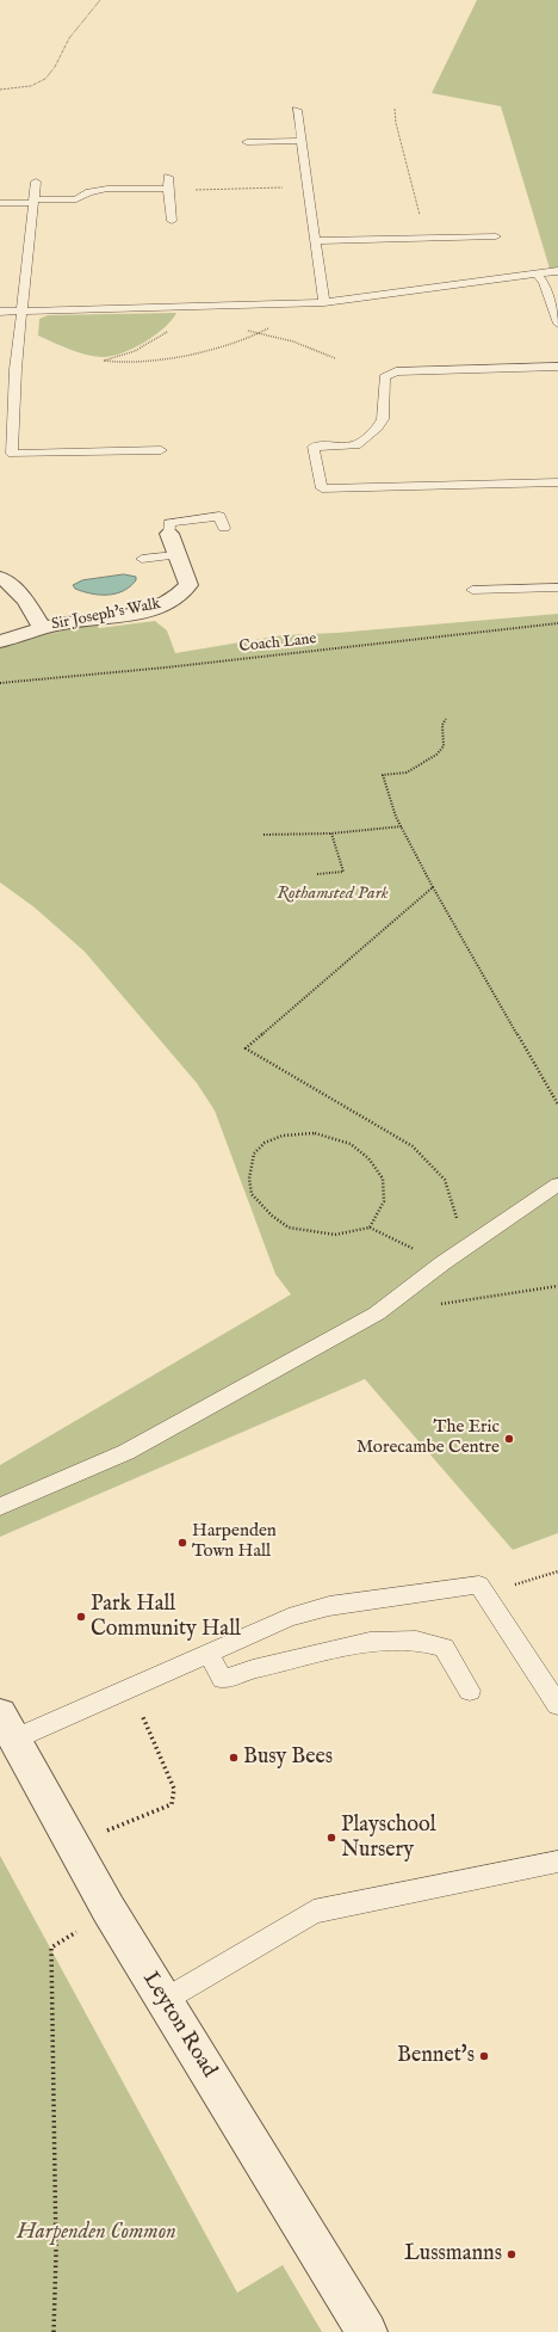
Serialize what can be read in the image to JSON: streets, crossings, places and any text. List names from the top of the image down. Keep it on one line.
{"streets":{"street":["Sir Joseph's Walk","Leyton Road"],"path":["Coach Lane"]},"parks":["Rothamsted Park","Harpenden Common"],"places":["The Eric Morecambe Centre","Harpenden Town Hall","Park Hall Community Hall","Busy Bees","Playschool Nursery","Bennet's","Lussmanns"]}
